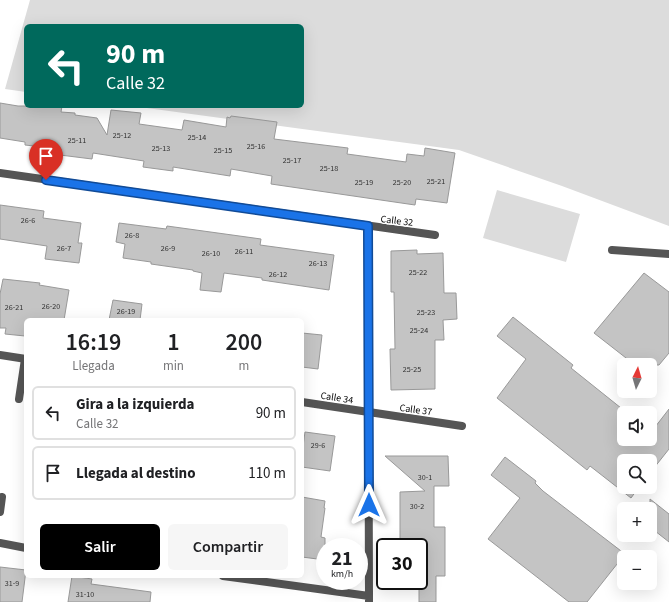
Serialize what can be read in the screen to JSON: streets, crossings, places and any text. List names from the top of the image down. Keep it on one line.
{"streets":{"street":["Calle 32","Calle 34","Calle 37"]},"crossings":[["Calle 34","Calle 37"]],"house_numbers":["25-12","25-14","25-11","25-16","25-13","25-15","25-17","25-18","25-21","25-19","25-20","26-6","26-8","26-7","26-9","26-11","26-10","26-13","25-22","26-12","26-20","26-21","26-19","25-23","25-24","25-25","29-6","30-1","30-2","31-9","31-10"],"north":"top","page":{"turn":["90 m","Calle 32"],"eta":["16:19","Llegada","1","min","200","m"],"map_buttons":["+","−"],"list":[{"name":"Gira a la izquierda","note":"Calle 32","value":"90 m"},{"name":"Llegada al destino","value":"110 m"}],"buttons":["Salir","Compartir"],"speed":"21 km/h","limit":"30"}}
